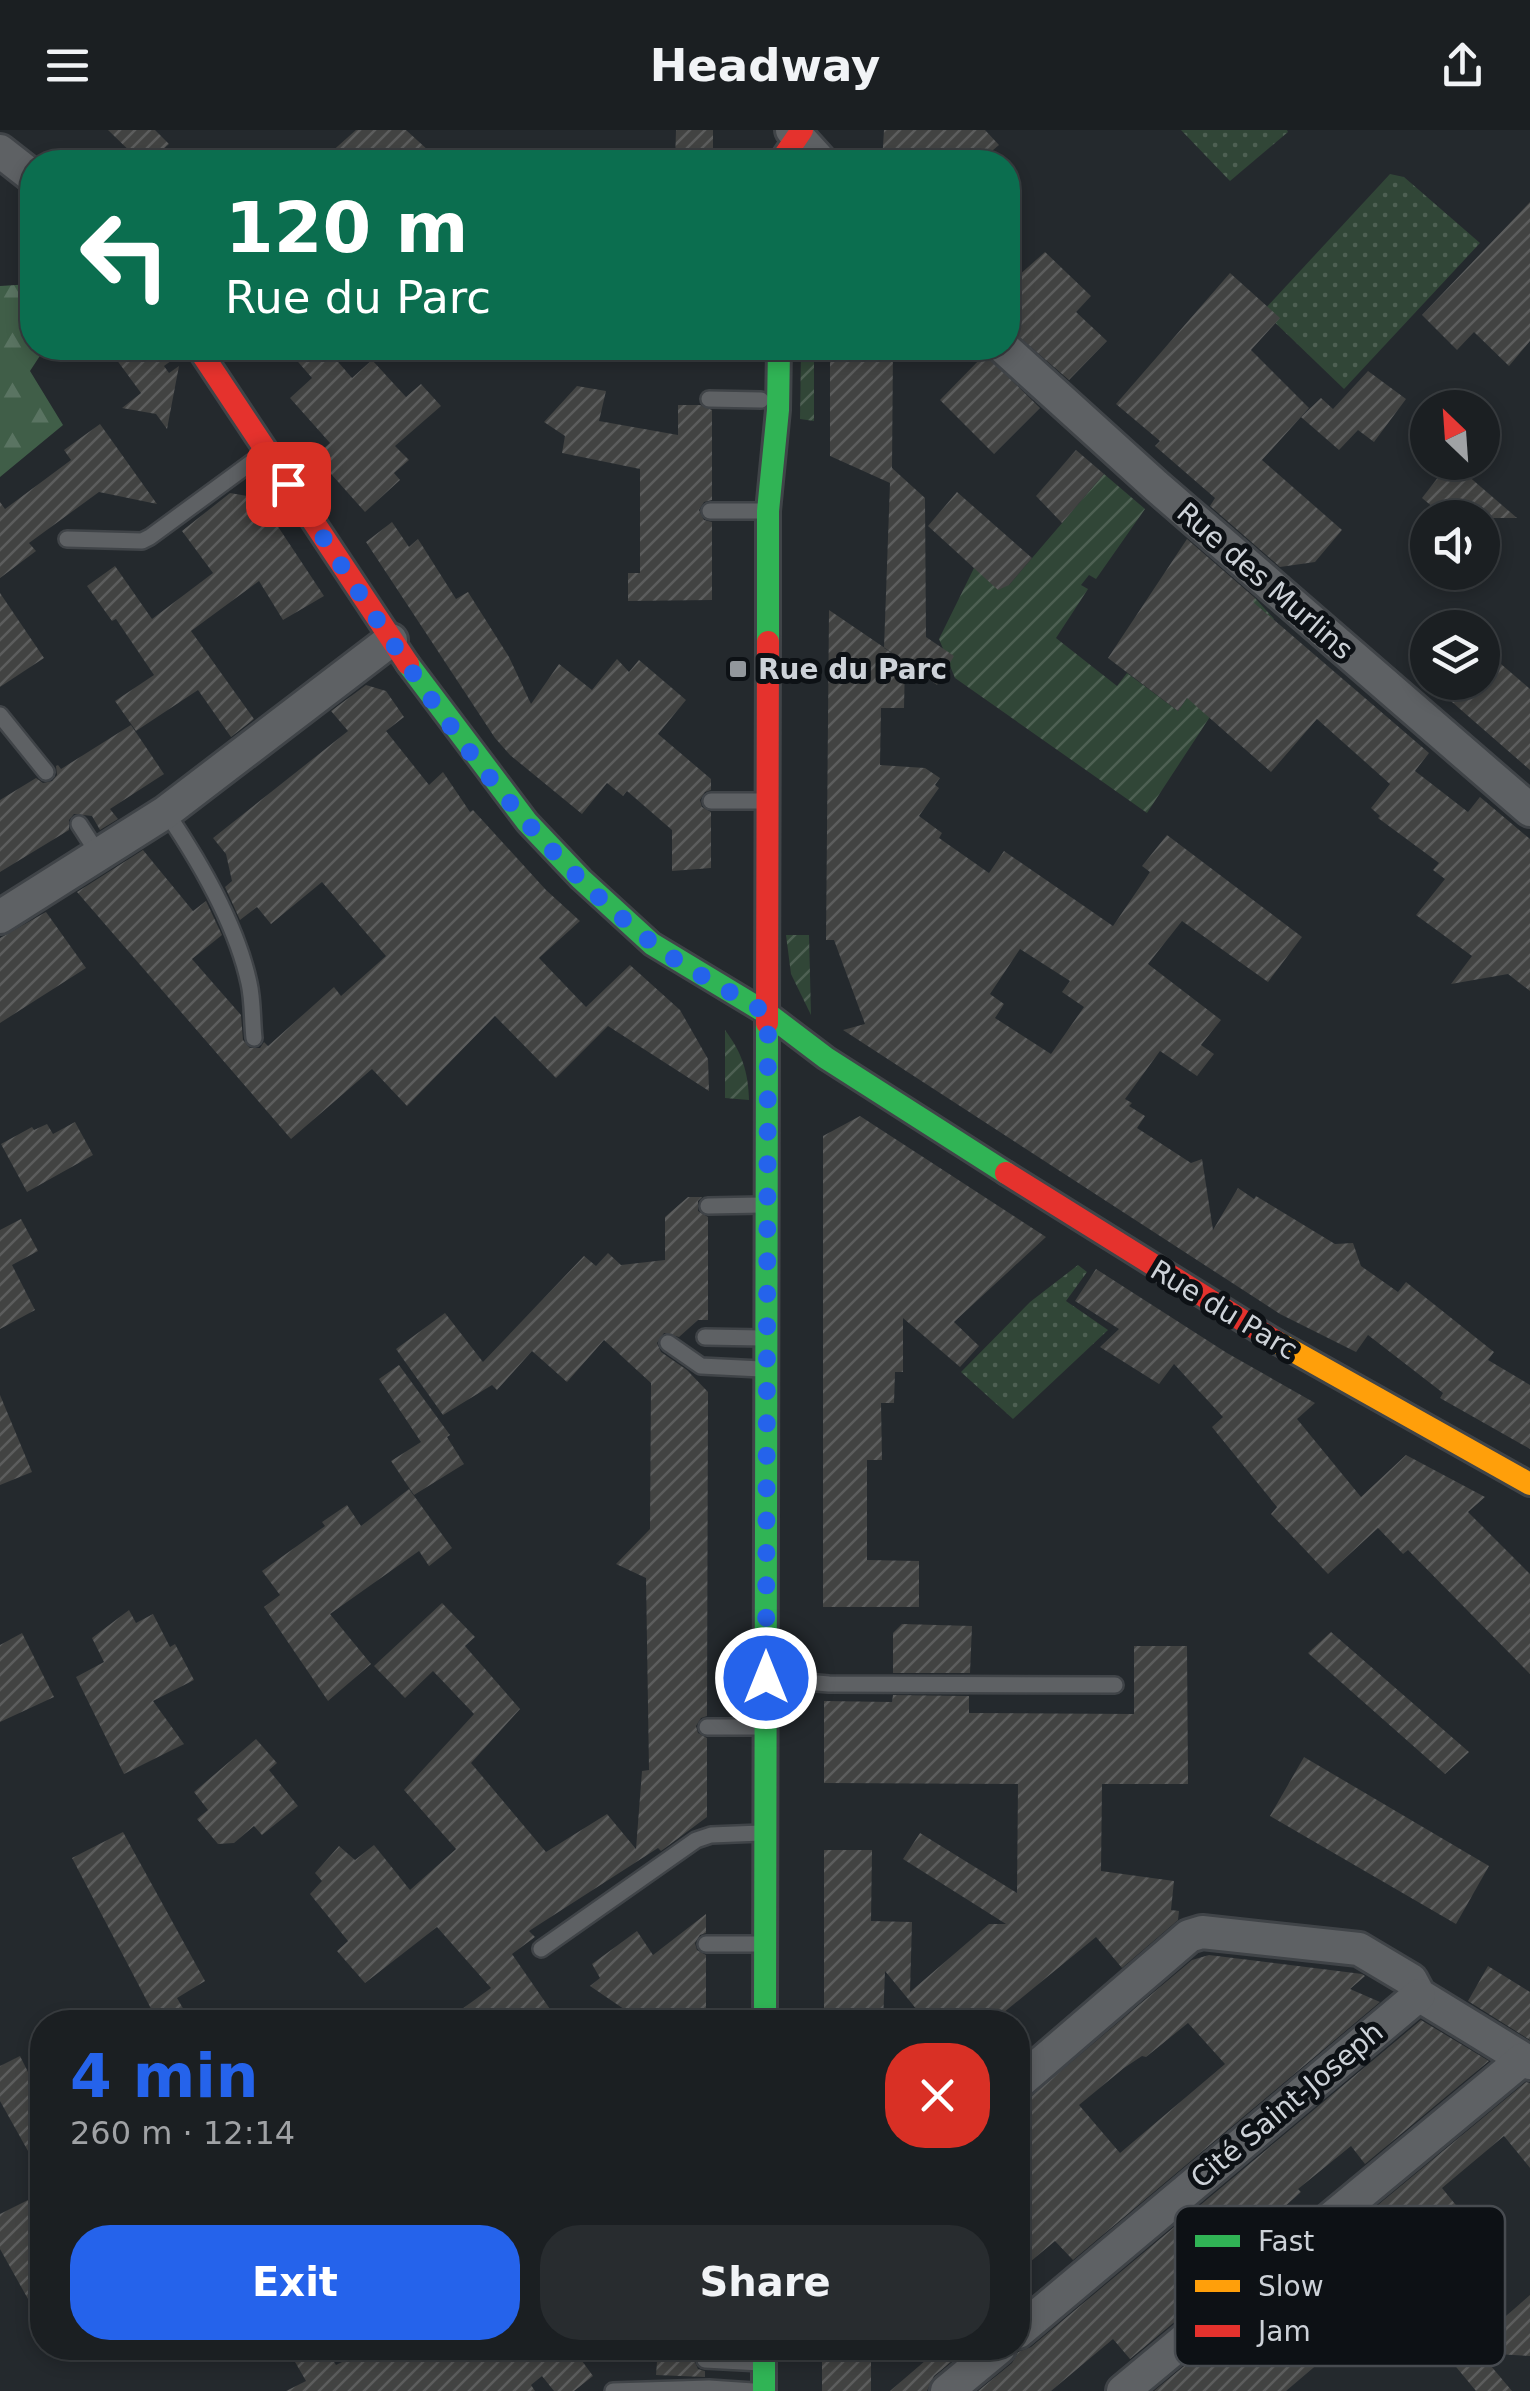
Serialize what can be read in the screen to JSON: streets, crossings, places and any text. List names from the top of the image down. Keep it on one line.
{"streets":{"main road":["Rue du Parc"],"street":["Rue des Murlins","Cité Saint-Joseph"]},"places":{"transit":["Rue du Parc"]},"legend":["Fast","Slow","Jam"],"north":"top left","page":{"header":"Headway","turn":["120 m","Rue du Parc"],"heading":["4 min","260 m · 12:14"],"buttons":["Exit","Share"]}}
